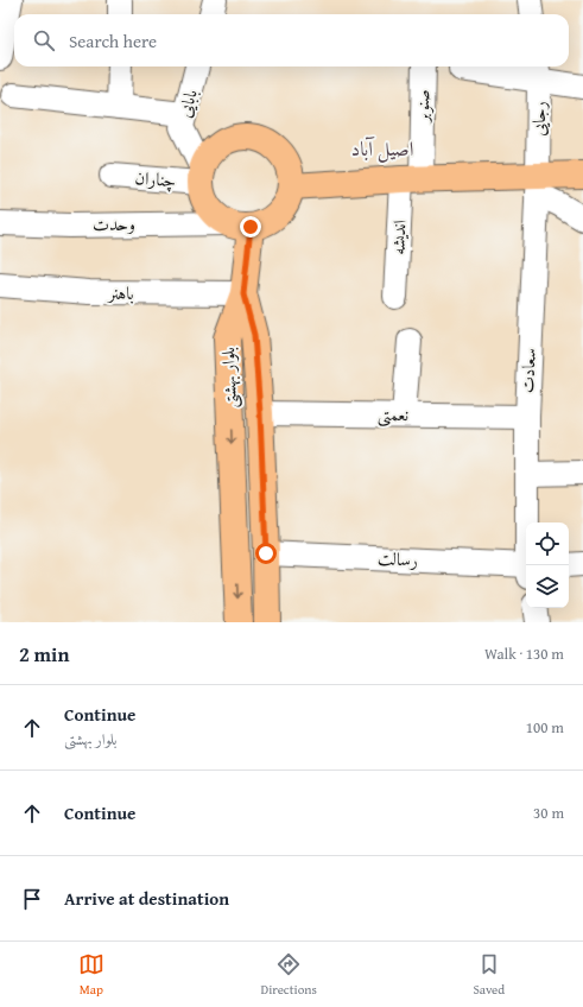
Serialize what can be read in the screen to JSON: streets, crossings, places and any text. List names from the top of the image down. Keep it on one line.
{"streets":{"main road":["بلوار بهشتی"],"street":["بابایی","صنوبر","رجایی","چناران","وحدت","اندیشه","باهنر","سعادت","نعمتی","رسالت"]},"crossings":[["بابایی","چناران"],["بابایی","وحدت"],["صنوبر","اندیشه"],["رجایی","سعادت"],["چناران","وحدت"],["باهنر","بلوار بهشتی"],["سعادت","نعمتی"],["بلوار بهشتی","نعمتی"],["بلوار بهشتی","رسالت"]],"districts":["اصیل آباد"],"page":{"search":"Search here","heading":["2 min","Walk · 130 m"],"list":[["Continue","بلوار بهشتی","100 m"],["Continue","30 m"],"Arrive at destination"],"nav":["Map","Directions","Saved"]}}
